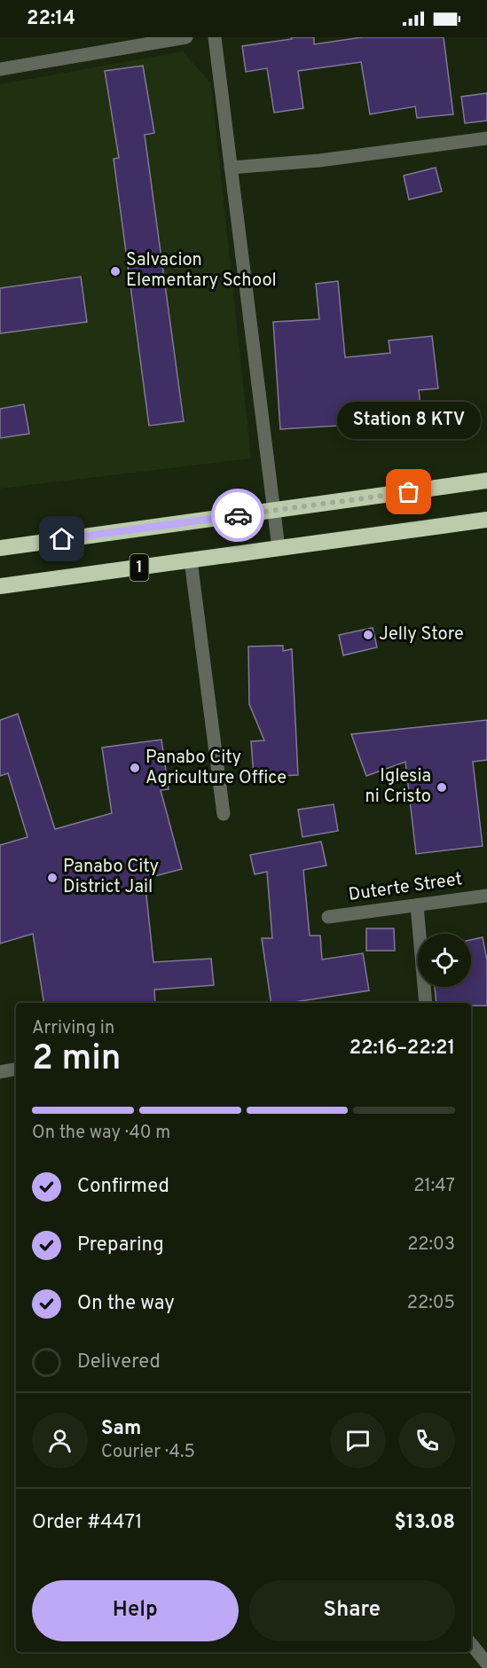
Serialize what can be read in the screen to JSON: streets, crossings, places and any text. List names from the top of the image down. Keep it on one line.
{"streets":{"highway":["1"],"street":["Duterte Street"]},"places":["Salvacion Elementary School","Station 8 KTV","Jelly Store","Panabo City Agriculture Office","Iglesia ni Cristo","Panabo City District Jail"],"page":{"status":"22:14","bubble":"Station 8 KTV","heading":["2 min","Arriving in","22:16–22:21"],"panel":["Sam","Courier · 4.5","Order #4471","$13.08"],"bar":"On the way · 40 m","list":[["Confirmed","21:47"],["Preparing","22:03"],["On the way","22:05"],"Delivered"],"buttons":["Help","Share"]}}
